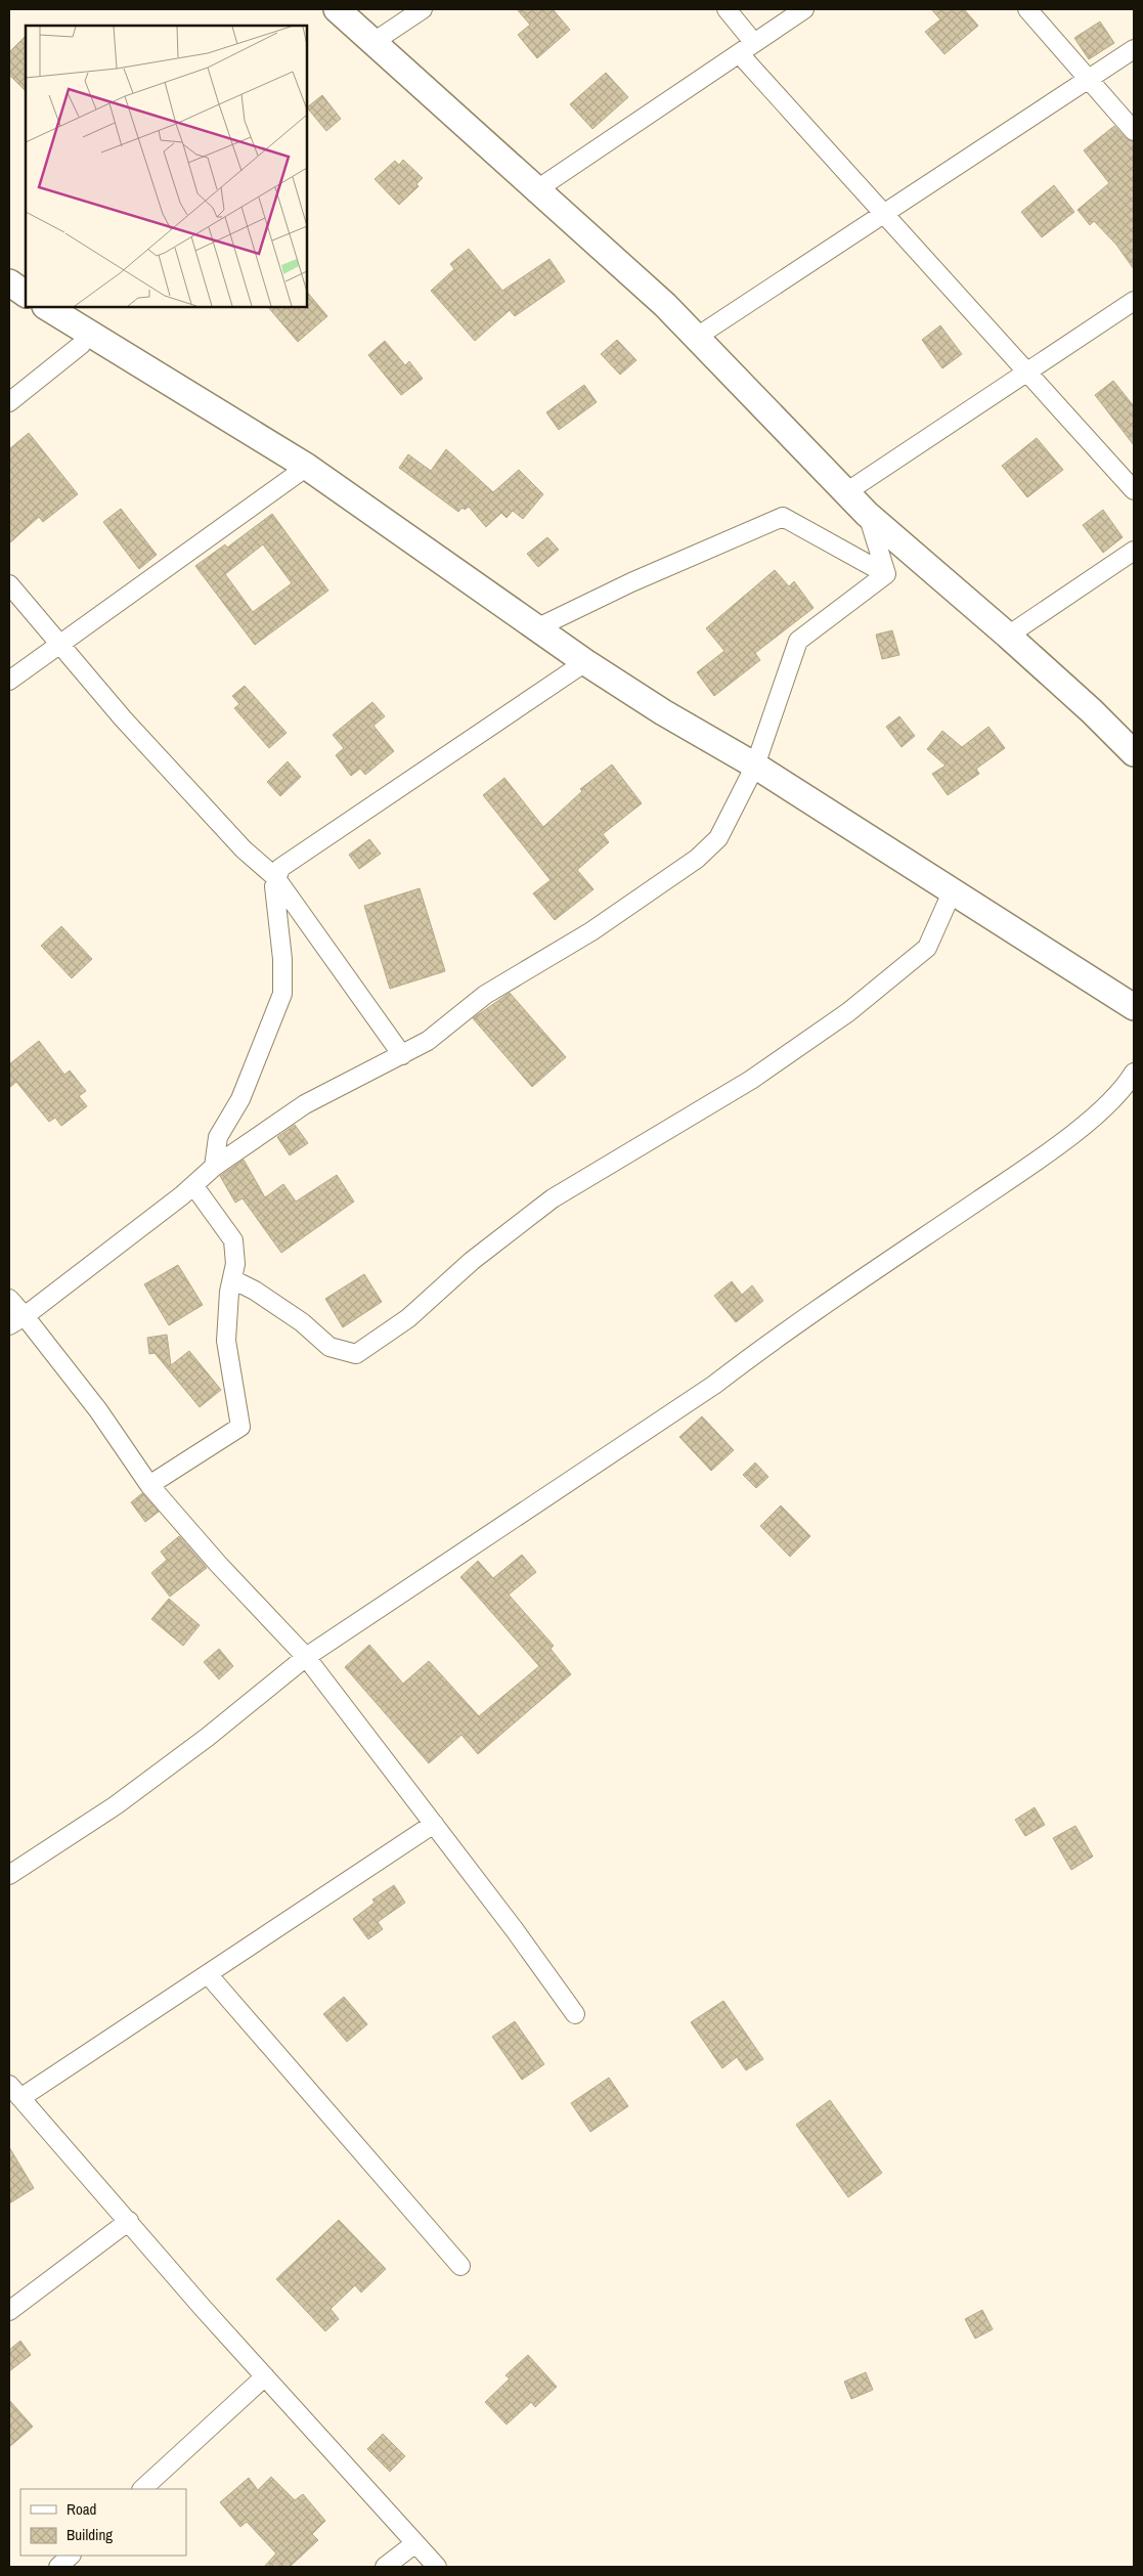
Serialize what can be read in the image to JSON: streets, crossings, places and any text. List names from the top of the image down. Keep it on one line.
{"legend":["Road","Building"]}
